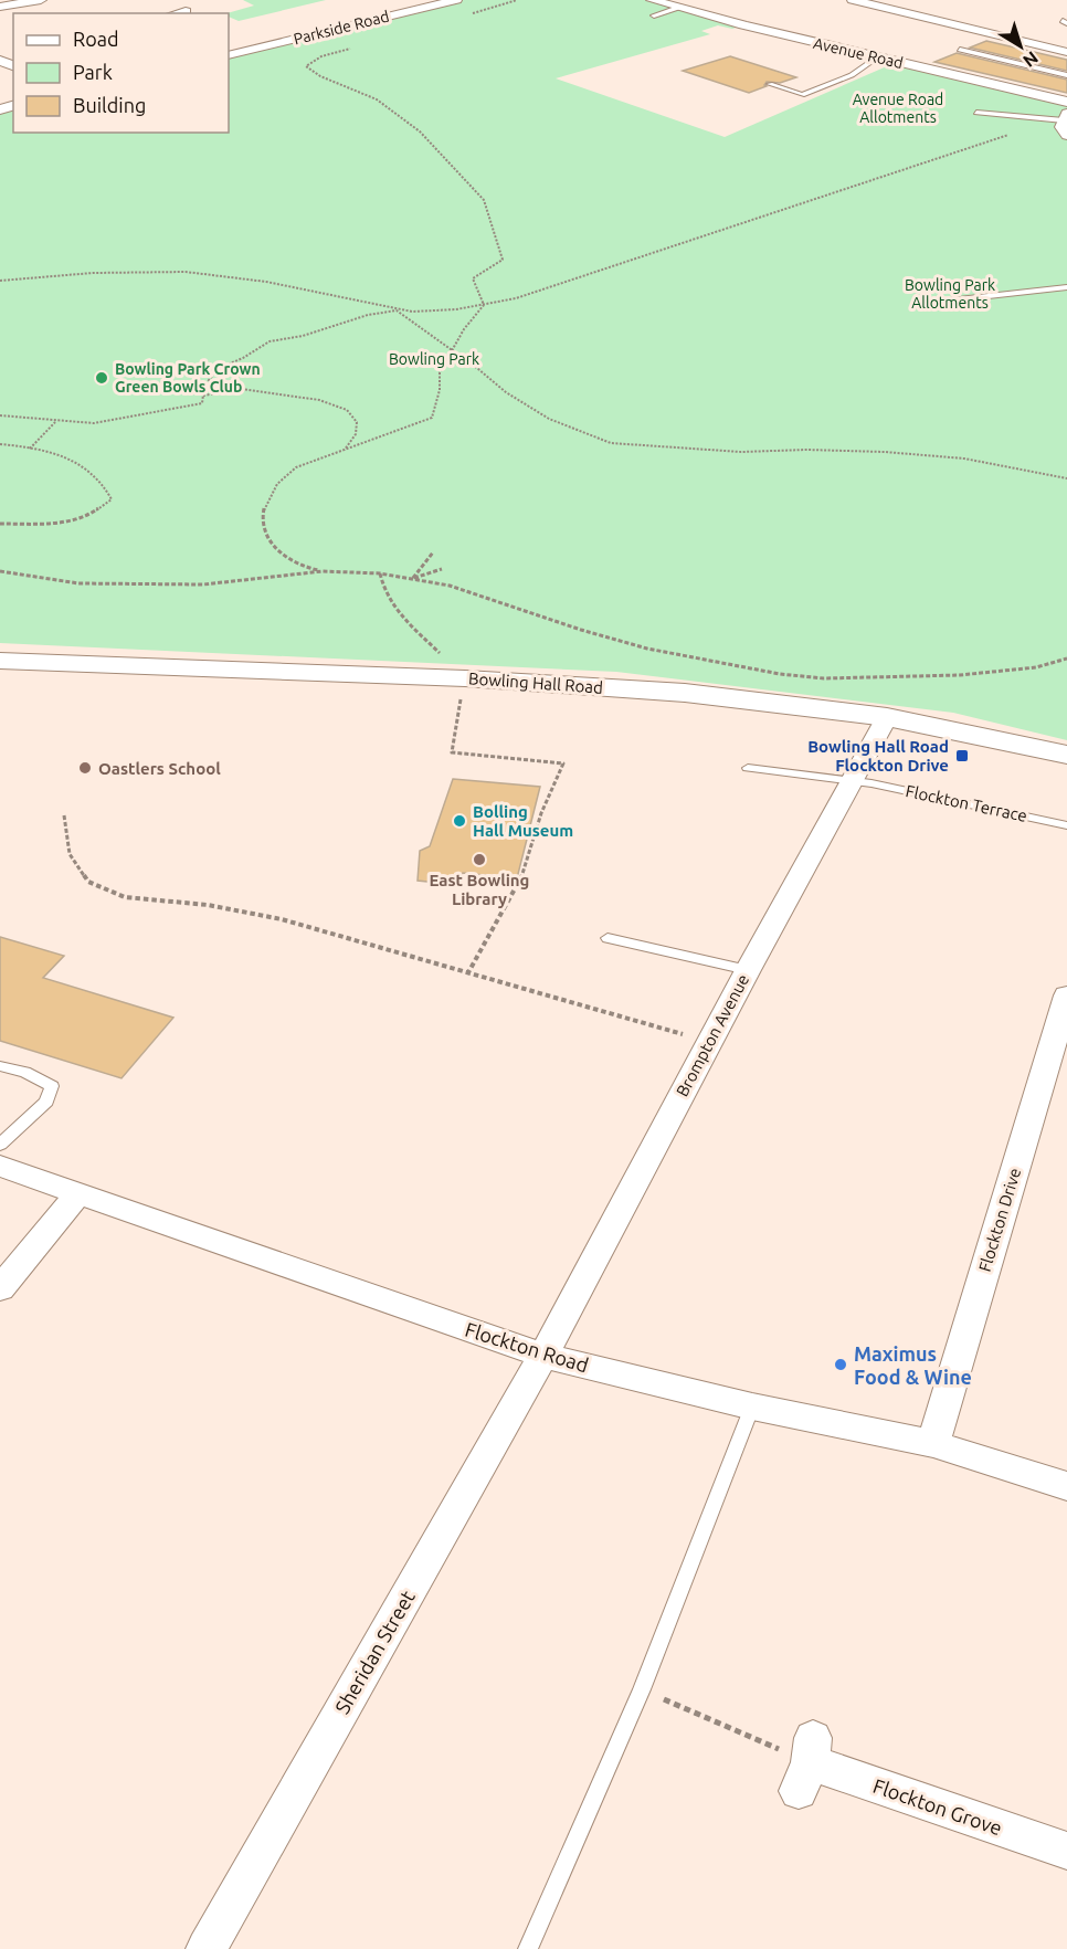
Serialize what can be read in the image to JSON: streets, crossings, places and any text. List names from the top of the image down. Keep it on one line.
{"streets":{"street":["Parkside Road","Avenue Road","Bowling Hall Road","Brompton Avenue","Flockton Drive","Flockton Road","Sheridan Street","Flockton Grove"],"lane":["Flockton Terrace"]},"crossings":[["Bowling Hall Road","Brompton Avenue"],["Flockton Terrace","Brompton Avenue"],["Brompton Avenue","Flockton Road"],["Brompton Avenue","Sheridan Street"],["Flockton Drive","Flockton Road"],["Flockton Road","Sheridan Street"]],"parks":["Avenue Road Allotments","Bowling Park Allotments","Bowling Park"],"places":{"other":["Bowling Park Crown Green Bowls Club","Oastlers School","Bolling Hall Museum","East Bowling Library","Maximus Food & Wine"],"transit":["Bowling Hall Road Flockton Drive"]},"legend":["Road","Park","Building"],"north":"bottom right"}
